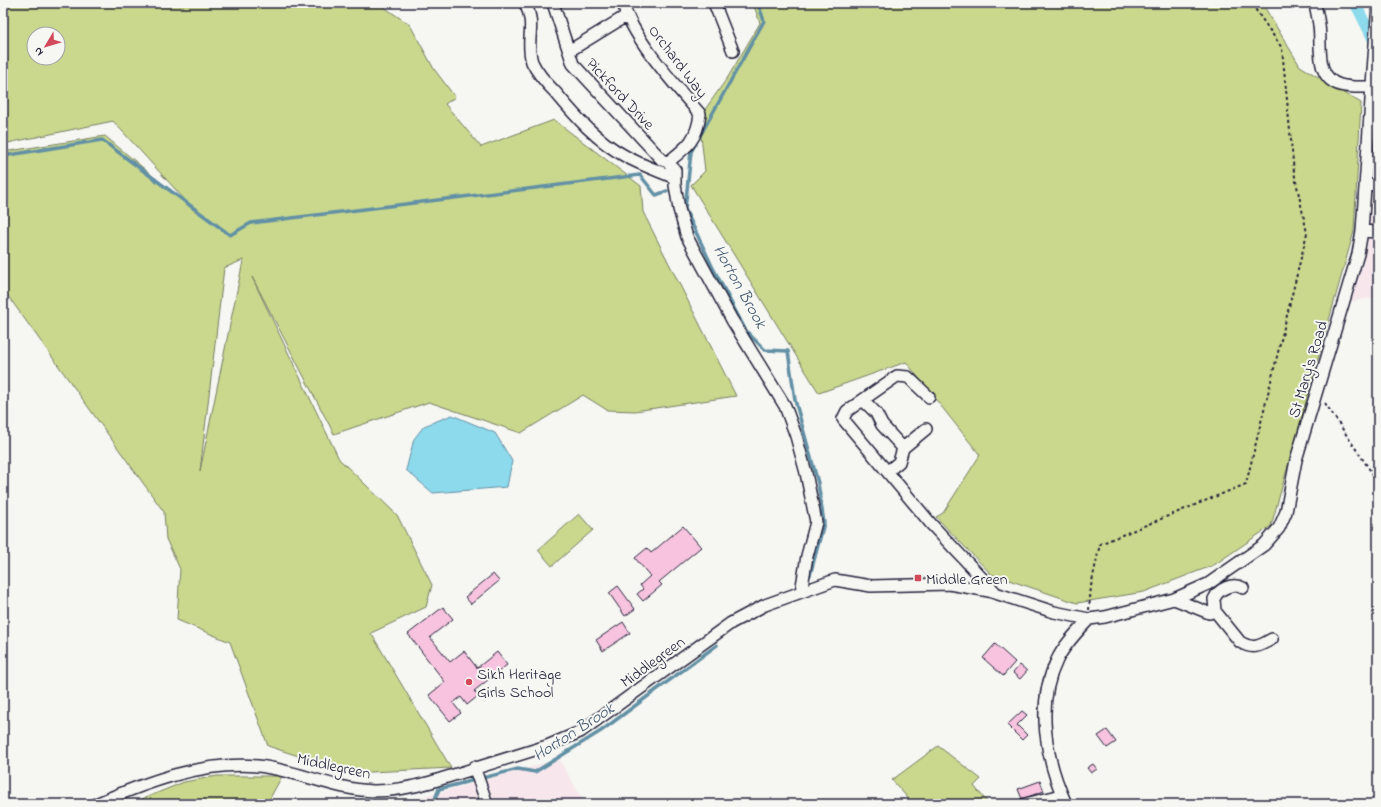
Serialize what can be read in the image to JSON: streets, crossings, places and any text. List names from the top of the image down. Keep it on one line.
{"streets":{"street":["Orchard Way","Pickford Drive","St Mary's Road","Middlegreen"]},"crossings":[["Orchard Way","Pickford Drive"],["St Mary's Road","Middlegreen"]],"water":["Horton Brook"],"places":{"transit":["Middle Green"],"other":["Sikh Heritage Girls School"]},"north":"bottom left"}
